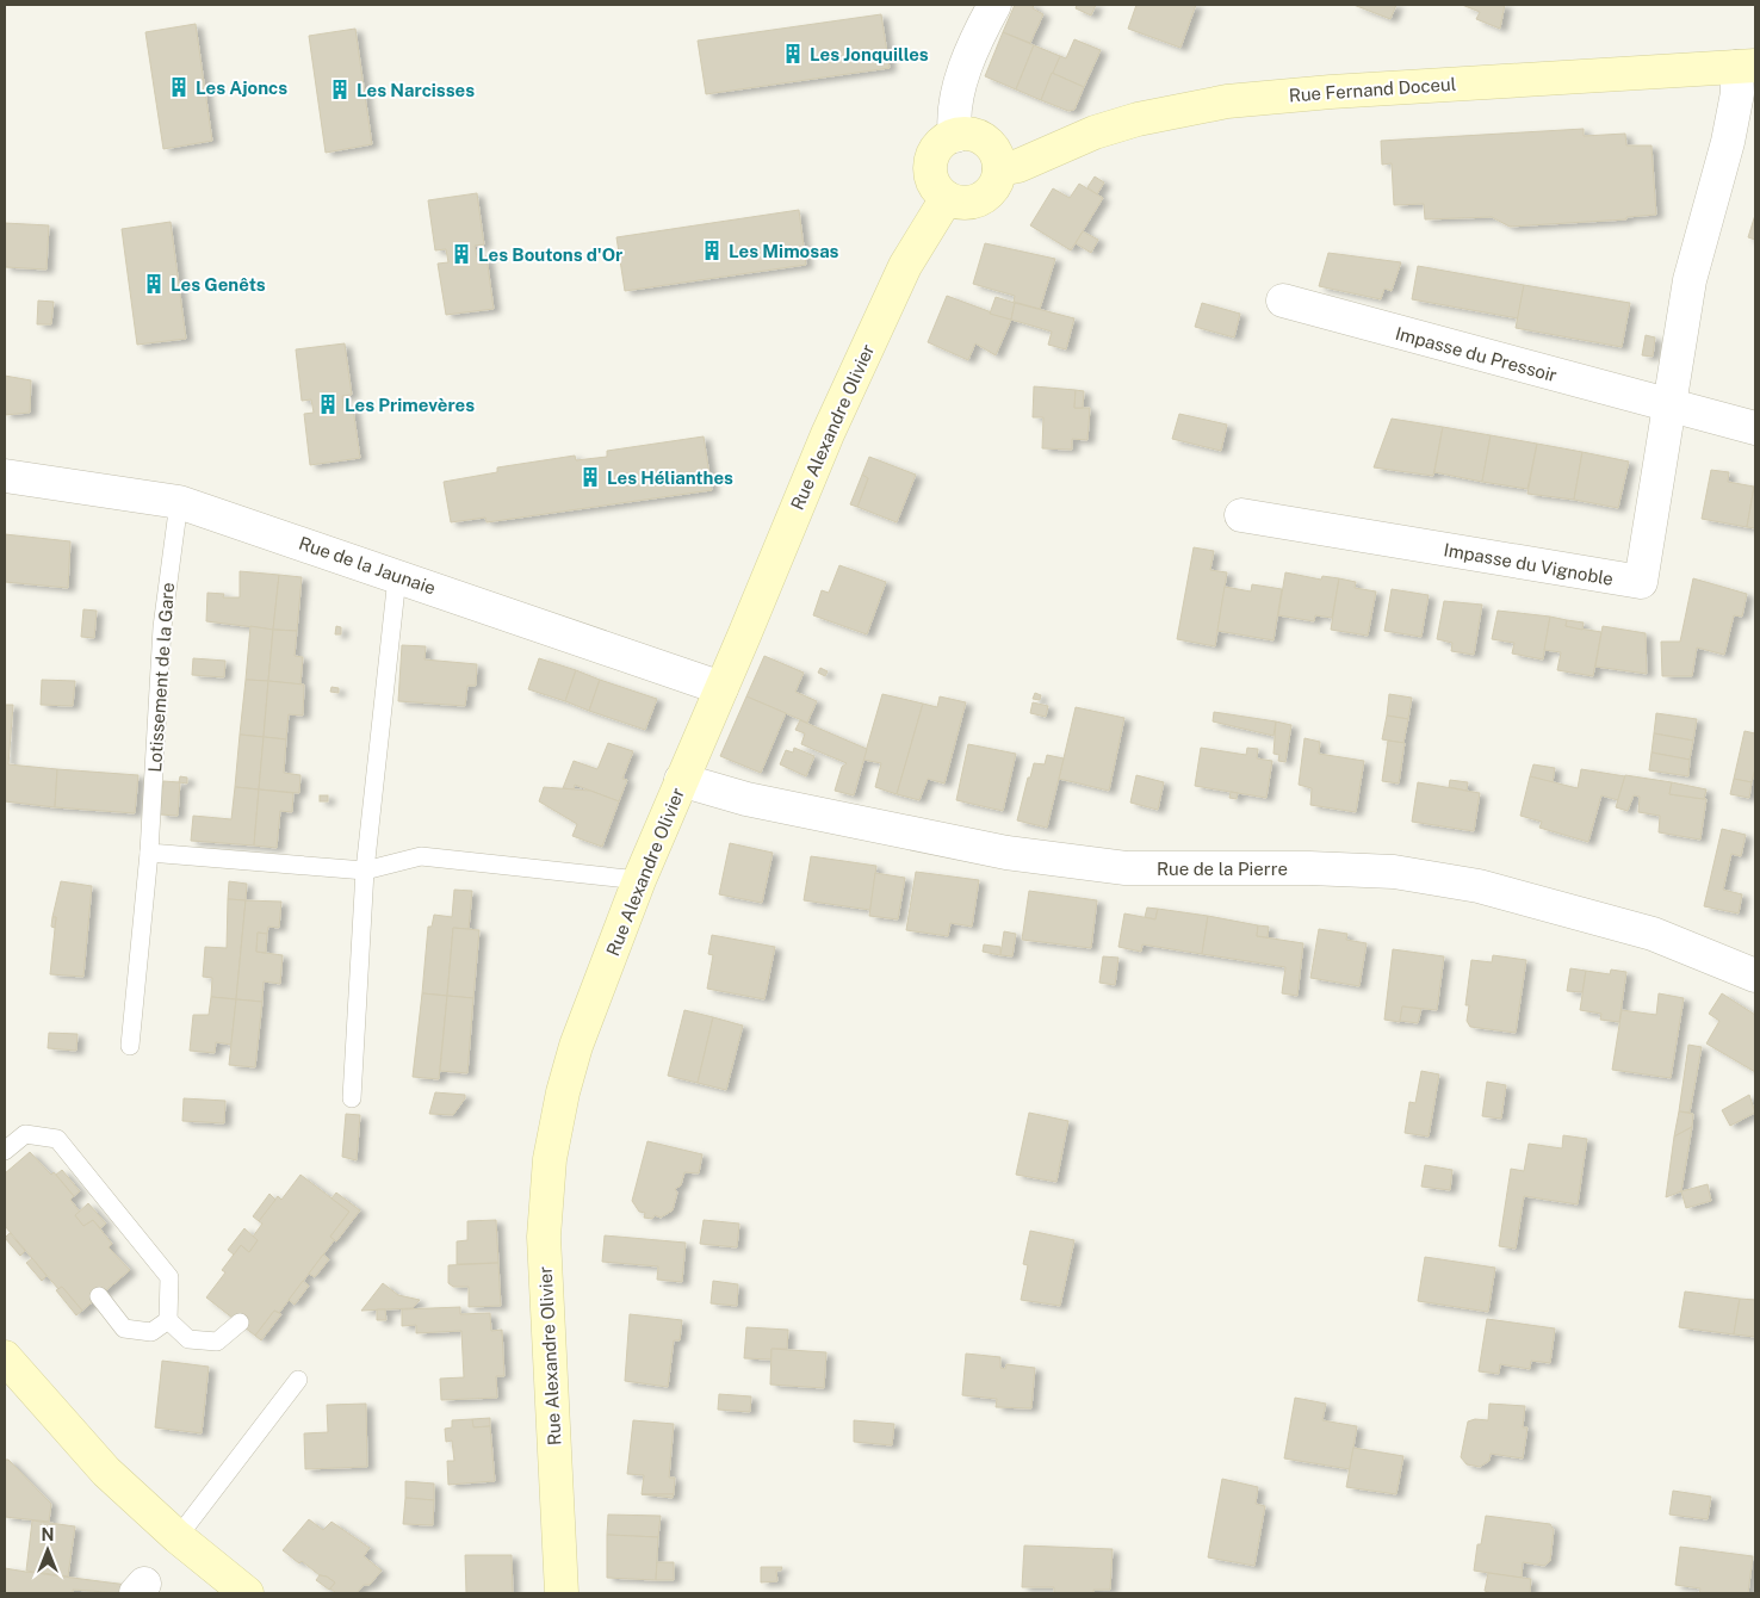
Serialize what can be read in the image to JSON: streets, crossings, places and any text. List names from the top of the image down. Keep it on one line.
{"streets":{"street":["Rue Fernand Doceul","Impasse du Pressoir","Rue Alexandre Olivier","Impasse du Vignoble","Rue de la Jaunaie","Rue de la Pierre"],"lane":["Lotissement de la Gare"]},"crossings":[["Rue Fernand Doceul","Rue Alexandre Olivier"],["Rue Fernand Doceul","Impasse du Vignoble"],["Impasse du Pressoir","Impasse du Vignoble"],["Rue Alexandre Olivier","Rue de la Jaunaie"],["Rue Alexandre Olivier","Rue de la Pierre"],["Rue de la Jaunaie","Lotissement de la Gare"]],"places":{"building":["Les Jonquilles","Les Ajoncs","Les Narcisses","Les Mimosas","Les Boutons d'Or","Les Genêts","Les Primevères","Les Hélianthes"]},"north":"top"}
